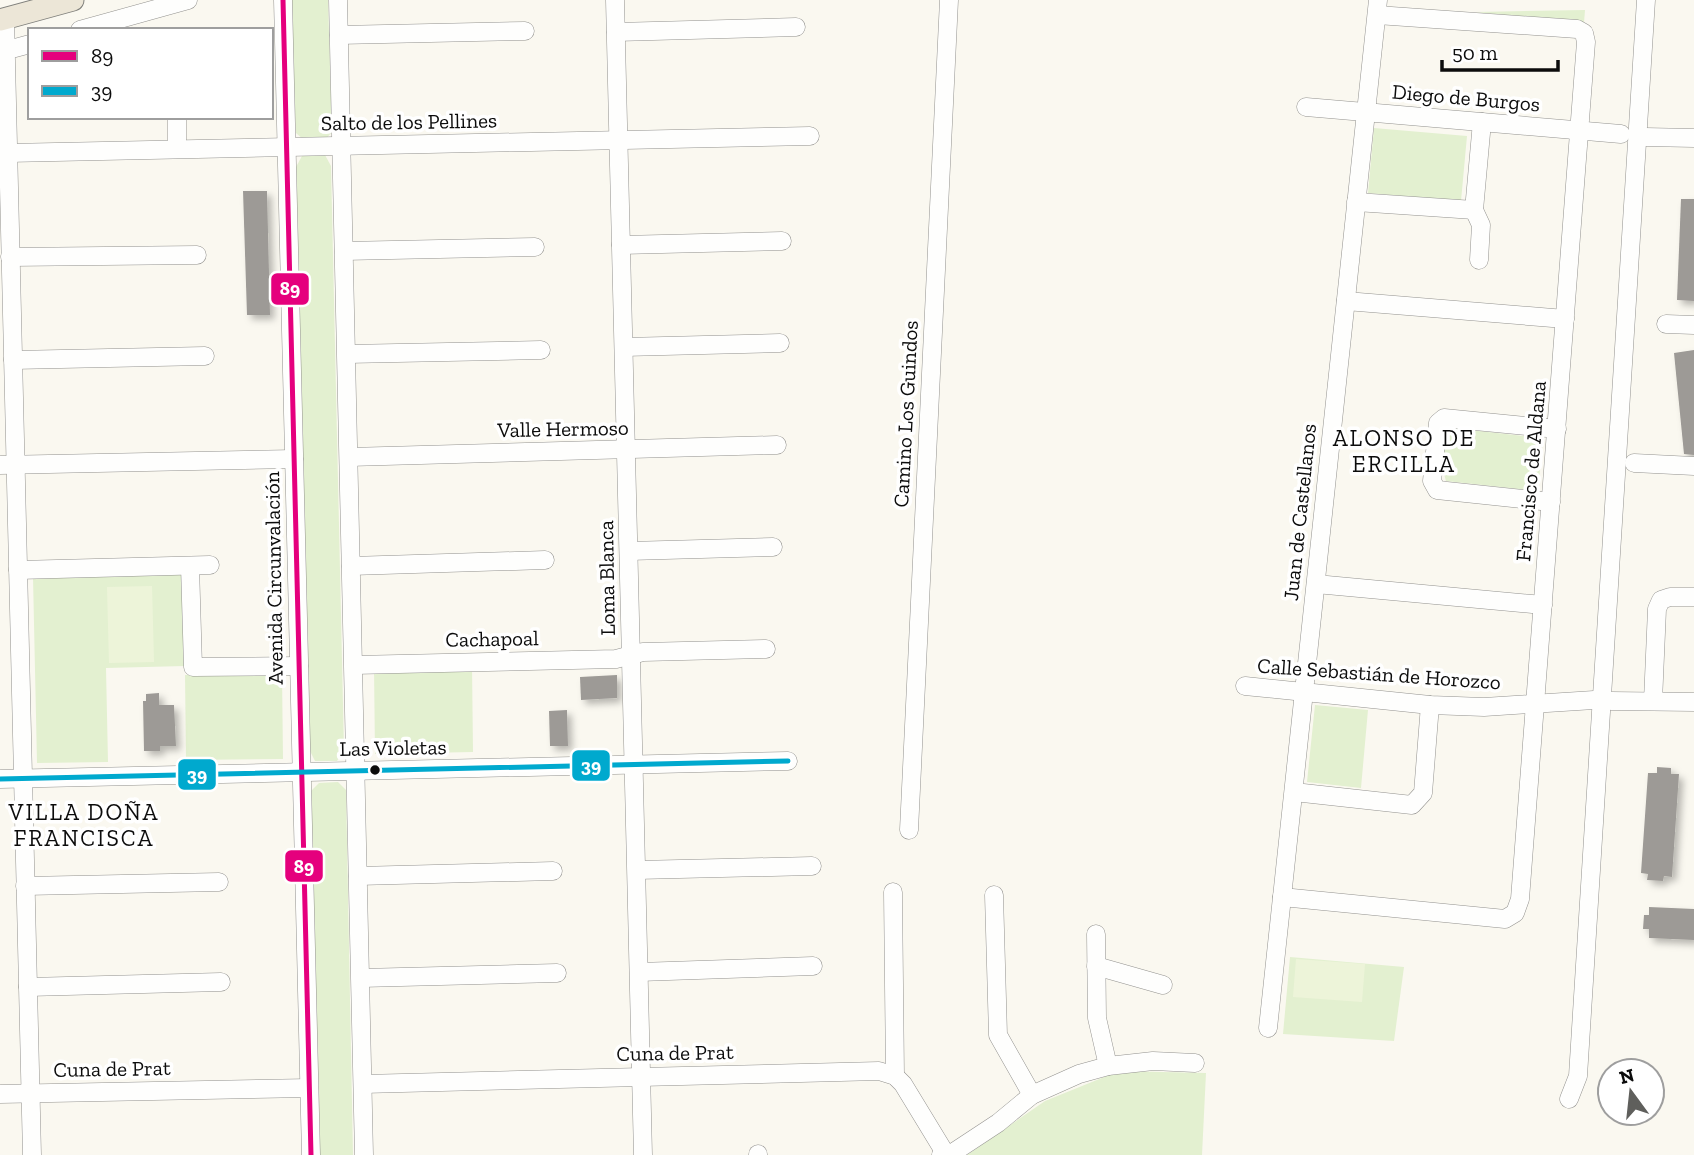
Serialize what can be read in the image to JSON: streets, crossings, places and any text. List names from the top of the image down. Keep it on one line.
{"streets":{"street":["Diego de Burgos","Salto de los Pellines","Camino Los Guindos","Valle Hermoso","Francisco de Aldana","Juan de Castellanos","Avenida Circunvalación","Loma Blanca","Cachapoal","Calle Sebastián de Horozco","Las Violetas","Cuna de Prat"]},"crossings":[["Diego de Burgos","Francisco de Aldana"],["Diego de Burgos","Juan de Castellanos"],["Salto de los Pellines","Avenida Circunvalación"],["Salto de los Pellines","Loma Blanca"],["Valle Hermoso","Loma Blanca"],["Francisco de Aldana","Juan de Castellanos"],["Francisco de Aldana","Calle Sebastián de Horozco"],["Juan de Castellanos","Calle Sebastián de Horozco"],["Avenida Circunvalación","Las Violetas"],["Avenida Circunvalación","Cuna de Prat"],["Loma Blanca","Cachapoal"],["Loma Blanca","Las Violetas"],["Loma Blanca","Cuna de Prat"]],"districts":["ALONSO DE ERCILLA","VILLA DOÑA FRANCISCA"],"lines":["transit line 89","transit line 39"],"legend":["89","39"],"scale_bar":"50 m","north":"top"}
